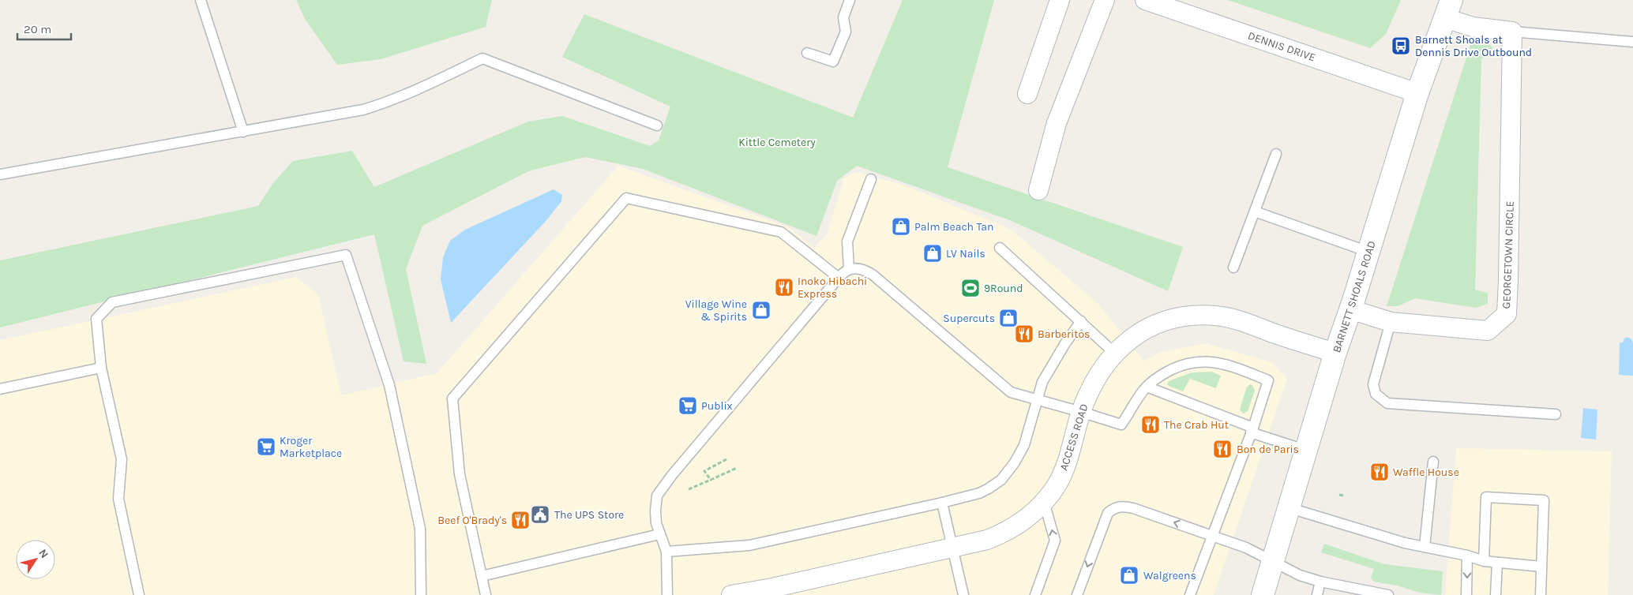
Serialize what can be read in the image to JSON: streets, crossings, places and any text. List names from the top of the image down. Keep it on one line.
{"streets":{"main road":["BARNETT SHOALS ROAD"],"street":["DENNIS DRIVE","GEORGETOWN CIRCLE","ACCESS ROAD"]},"crossings":[["DENNIS DRIVE","BARNETT SHOALS ROAD"],["GEORGETOWN CIRCLE","BARNETT SHOALS ROAD"],["BARNETT SHOALS ROAD","ACCESS ROAD"]],"parks":["Kittle Cemetery"],"places":{"bus stop":["Barnett Shoals at Dennis Drive Outbound"],"shop":["Palm Beach Tan","LV Nails","Village Wine & Spirits","Supercuts","Walgreens"],"restaurant":["Inoko Hibachi Express","Barberitos","The Crab Hut","Bon de Paris","Waffle House","Beef O'Brady's"],"sports":["9Round"],"supermarket":["Publix","Kroger Marketplace"],"public building":["The UPS Store"]},"scale_bar":"20 m","north":"top right"}
